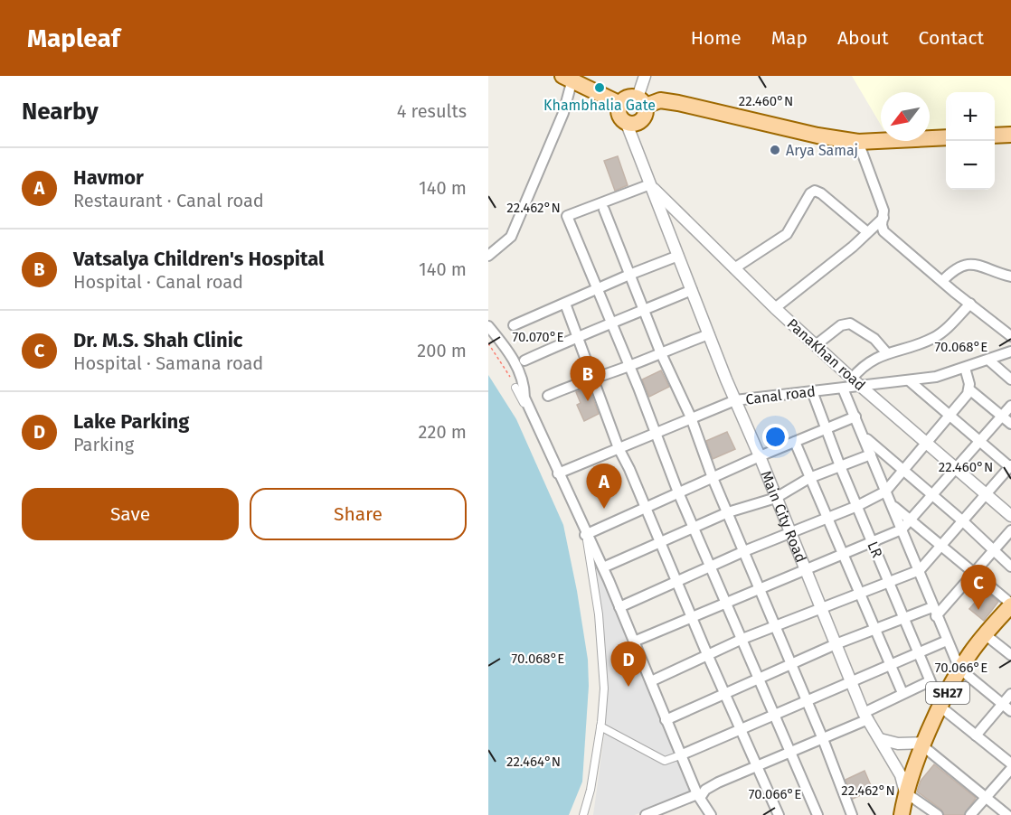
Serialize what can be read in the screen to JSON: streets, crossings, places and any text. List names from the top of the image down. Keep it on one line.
{"streets":{"main road":["Main City Road","SH27"],"street":["PanaKhan road","Canal road","LR"]},"crossings":[["PanaKhan road","Canal road"],["PanaKhan road","Main City Road"],["Canal road","Main City Road"],["Canal road","LR"],["Main City Road","SH27"],["LR","SH27"]],"places":["Khambhalia Gate","Arya Samaj"],"north":"bottom left","page":{"header":"Mapleaf","nav":["Home","Map","About","Contact"],"heading":["Nearby","4 results"],"map_buttons":["+","−"],"list":[{"mark":"A","name":"Havmor","note":"Restaurant · Canal road","value":"140 m"},{"mark":"B","name":"Vatsalya Children's Hospital","note":"Hospital · Canal road","value":"140 m"},{"mark":"C","name":"Dr. M.S. Shah Clinic","note":"Hospital · Samana road","value":"200 m"},{"mark":"D","name":"Lake Parking","note":"Parking","value":"220 m"}],"pins":["B","A","C","D"],"buttons":["Save","Share"]},"coordinates":["22.460°N","22.462°N","70.070°E","70.068°E","70.066°E","22.464°N"]}
